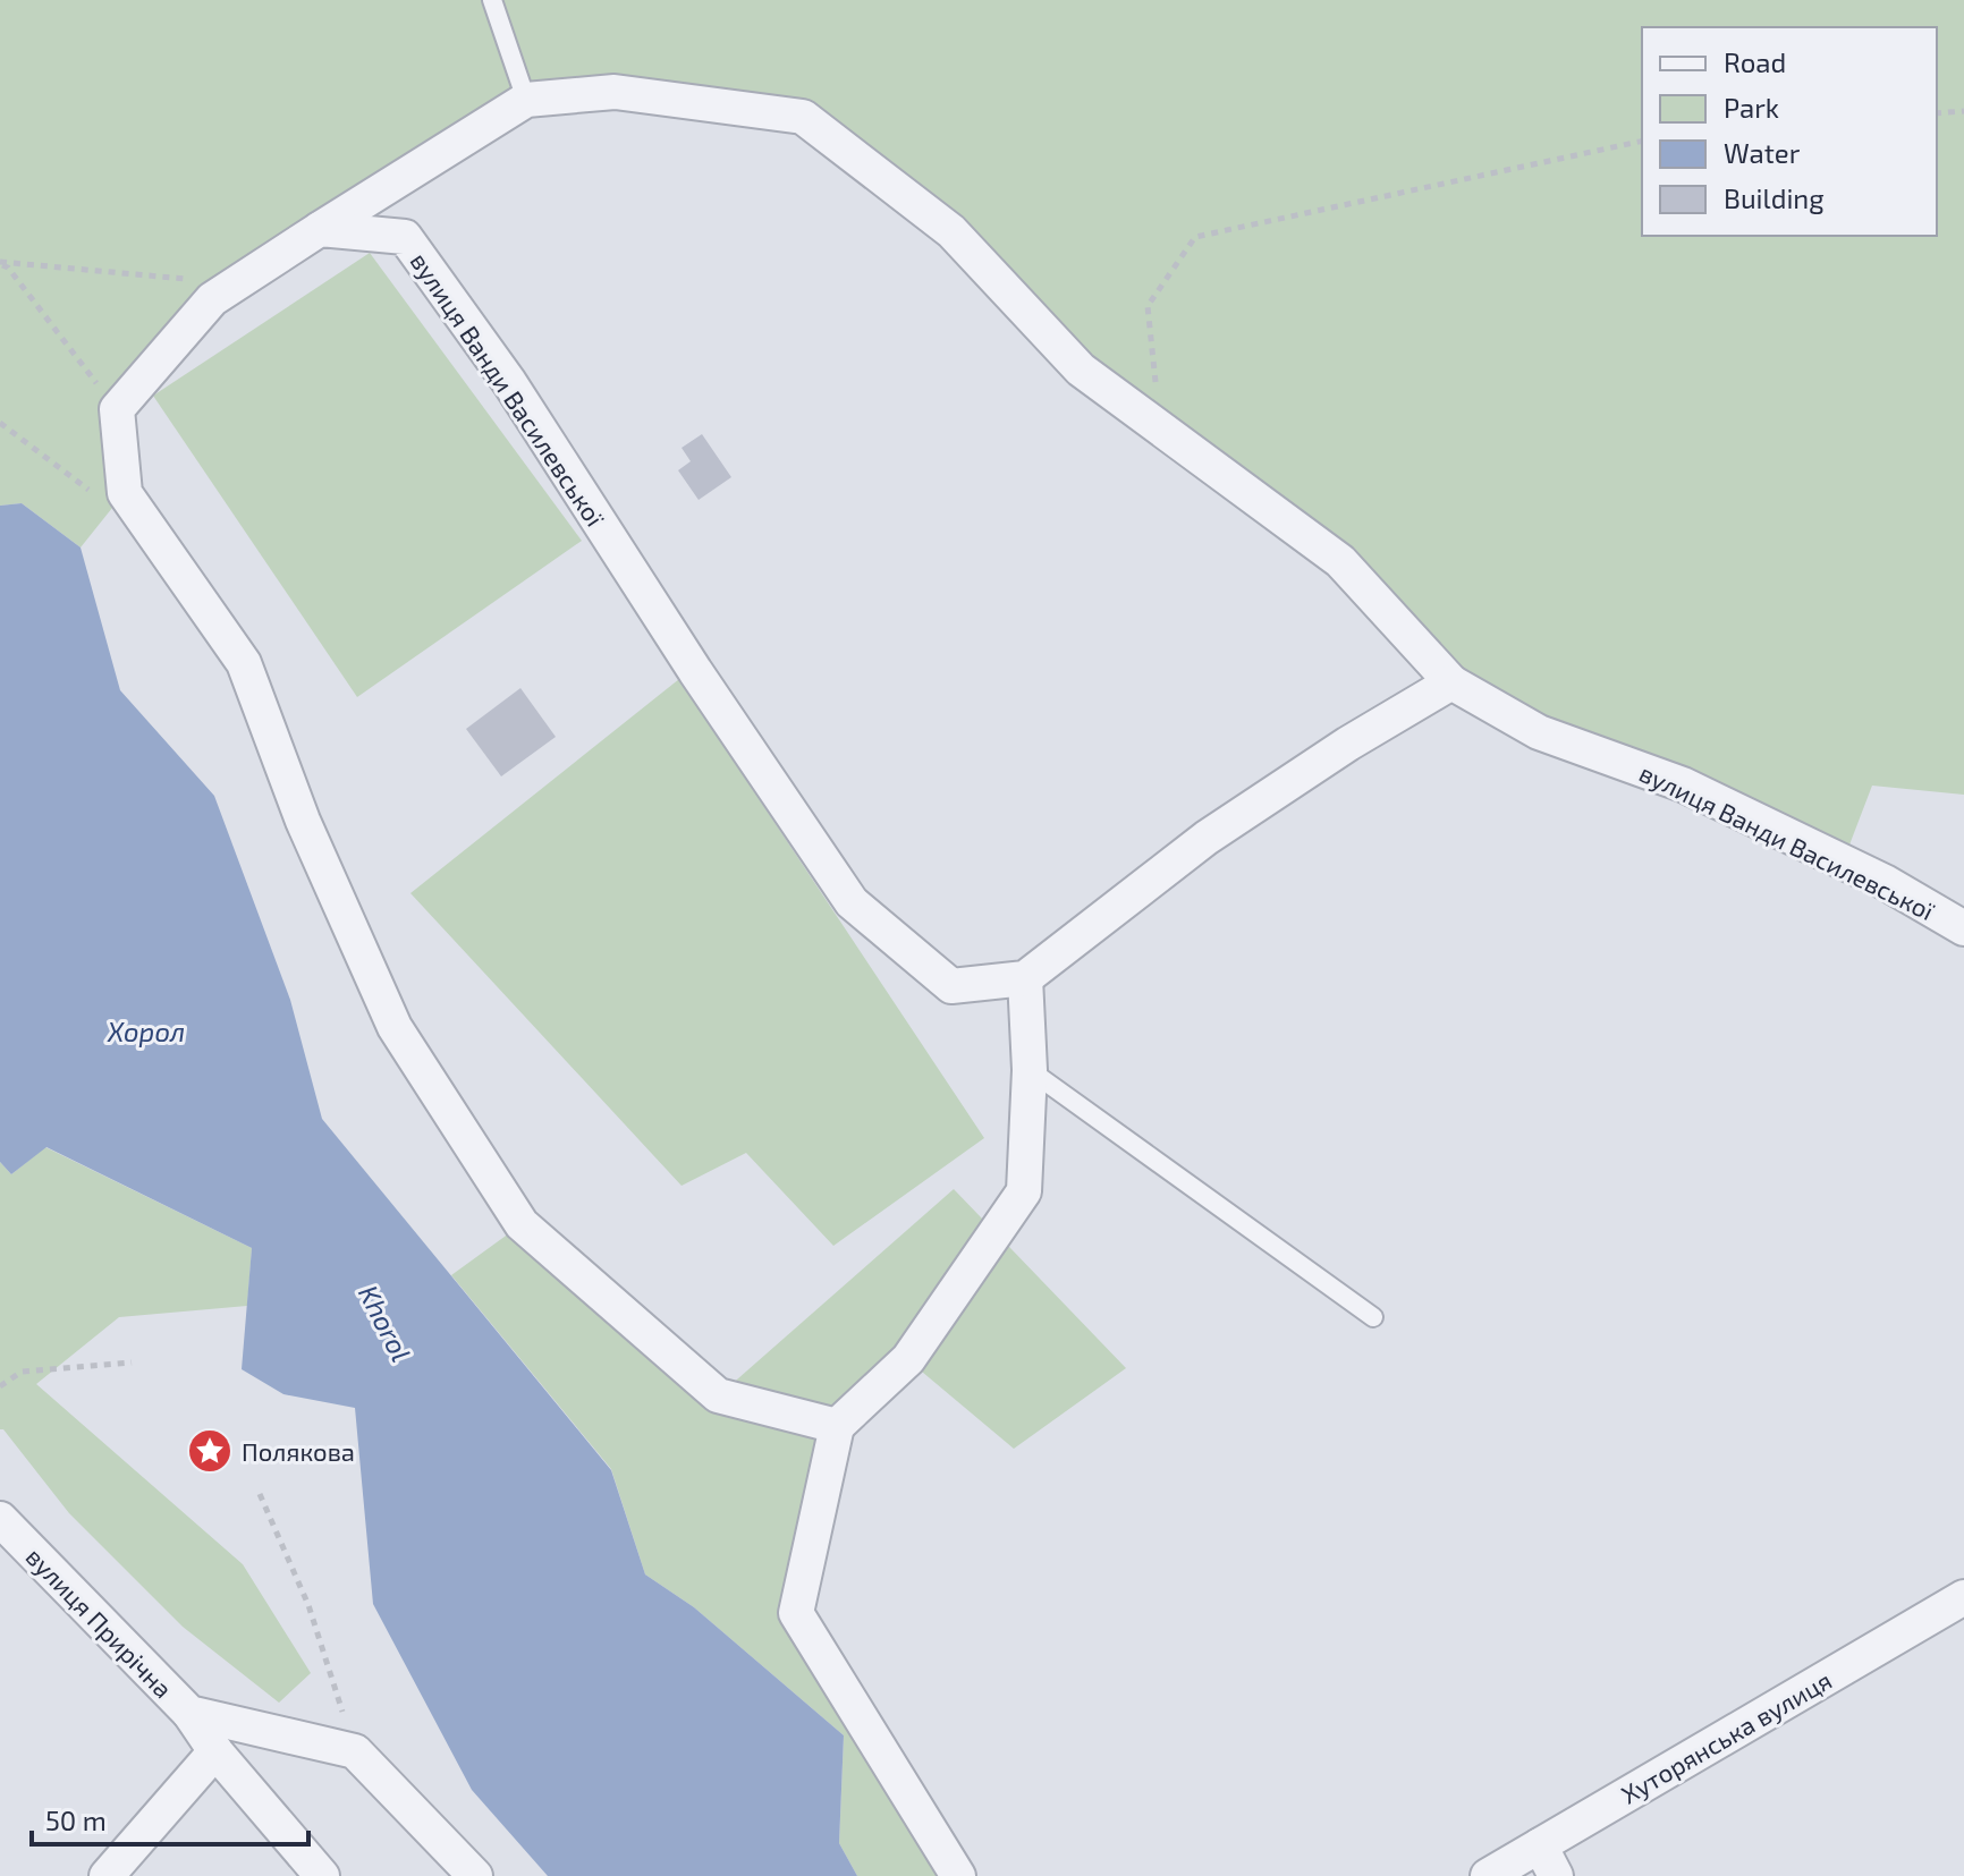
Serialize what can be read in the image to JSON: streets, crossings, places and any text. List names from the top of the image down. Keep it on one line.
{"streets":{"street":["вулиця Ванди Василевської","вулиця Прирічна","Хуторянська вулиця"]},"water":["Хорол","Khorol"],"places":{"place":["Полякова"]},"legend":["Road","Park","Water","Building"],"scale_bar":"50 m"}
